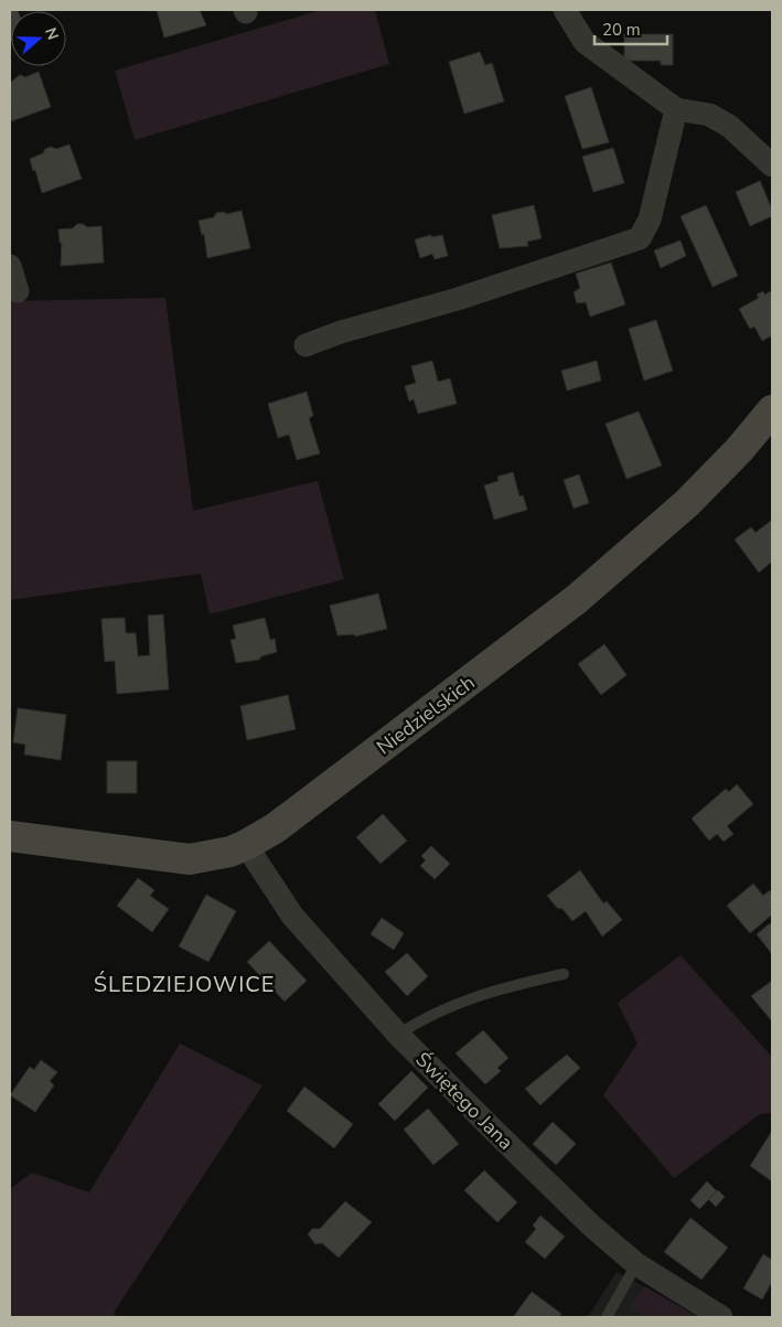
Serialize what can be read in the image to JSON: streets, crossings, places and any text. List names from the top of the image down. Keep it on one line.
{"streets":{"street":["Niedzielskich","Świętego Jana"]},"crossings":[["Niedzielskich","Świętego Jana"]],"districts":["ŚLEDZIEJOWICE"],"scale_bar":"20 m","north":"right"}
